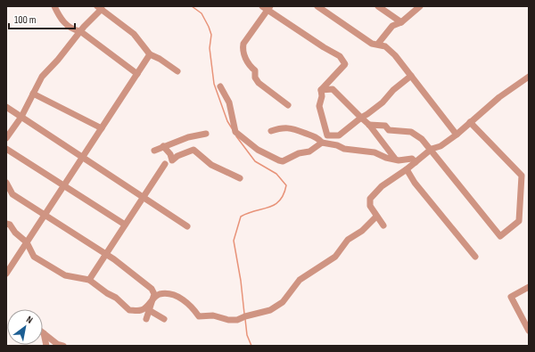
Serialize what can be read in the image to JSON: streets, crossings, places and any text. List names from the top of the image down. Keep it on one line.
{"scale_bar":"100 m","north":"top right"}
